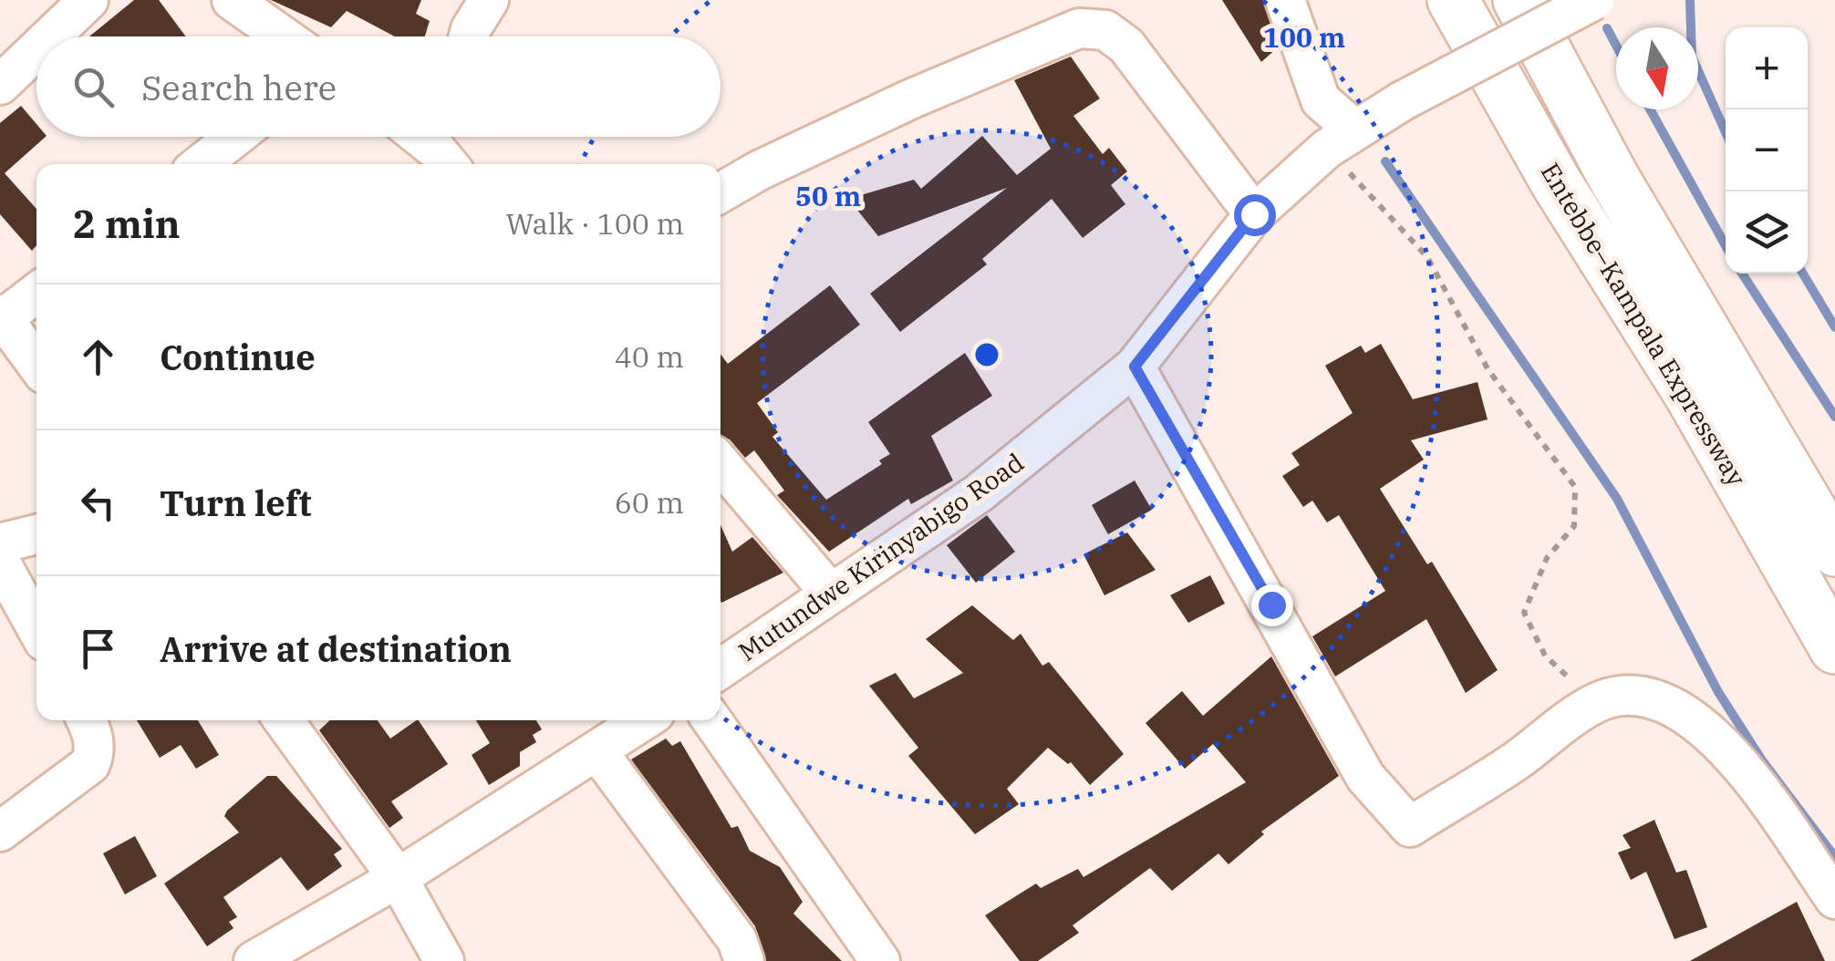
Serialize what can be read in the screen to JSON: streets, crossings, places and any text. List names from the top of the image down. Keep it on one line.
{"streets":{"highway":["Entebbe–Kampala Expressway"],"street":["Mutundwe Kirinyabigo Road"]},"north":"bottom","page":{"map_buttons":["+","−"],"search":"Search here","heading":["2 min","Walk · 100 m"],"list":[["Continue","40 m"],["Turn left","60 m"],"Arrive at destination"]},"rings":["100 m","50 m"]}
